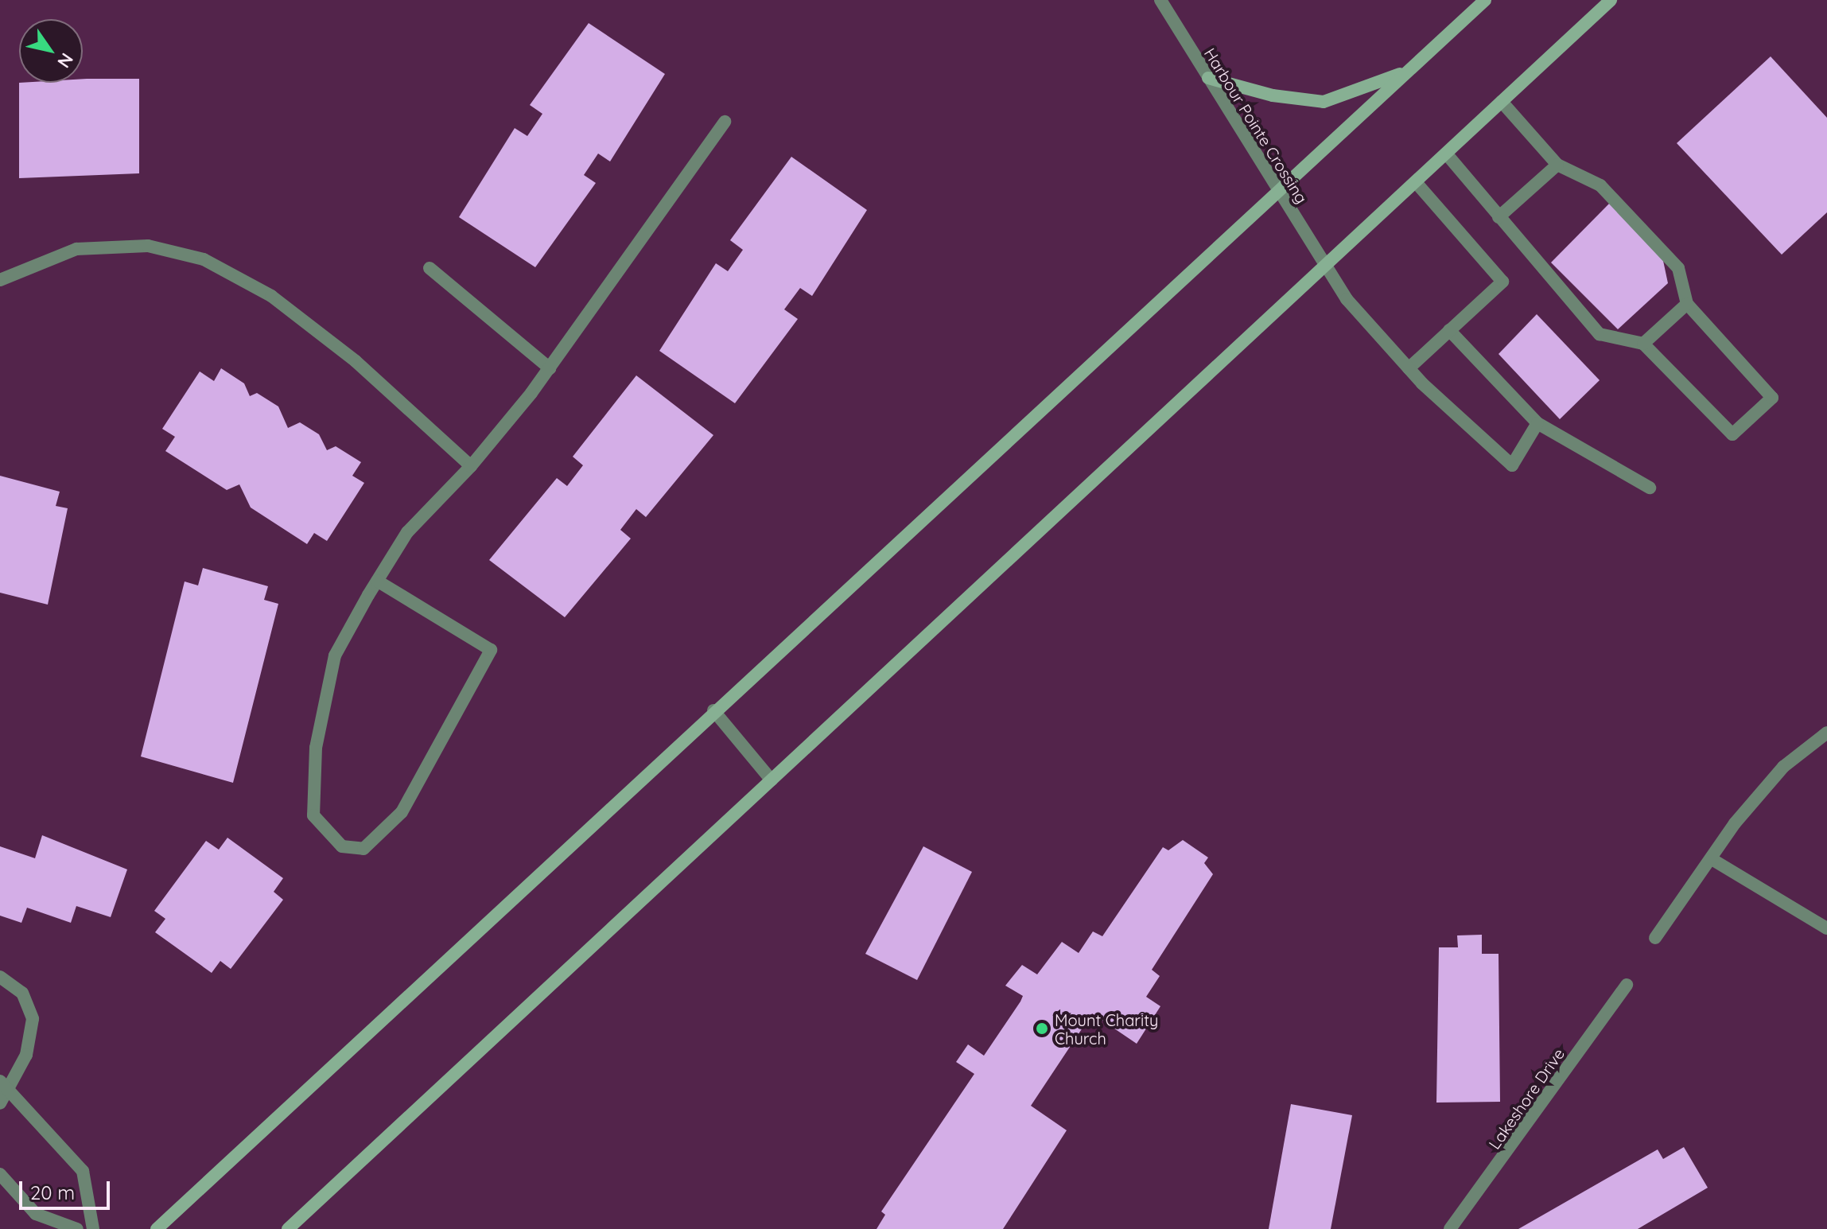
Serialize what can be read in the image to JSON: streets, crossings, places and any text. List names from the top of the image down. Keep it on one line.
{"streets":{"street":["Harbour Pointe Crossing","Lakeshore Drive"]},"places":["Mount Charity Church"],"scale_bar":"20 m","north":"bottom right"}
